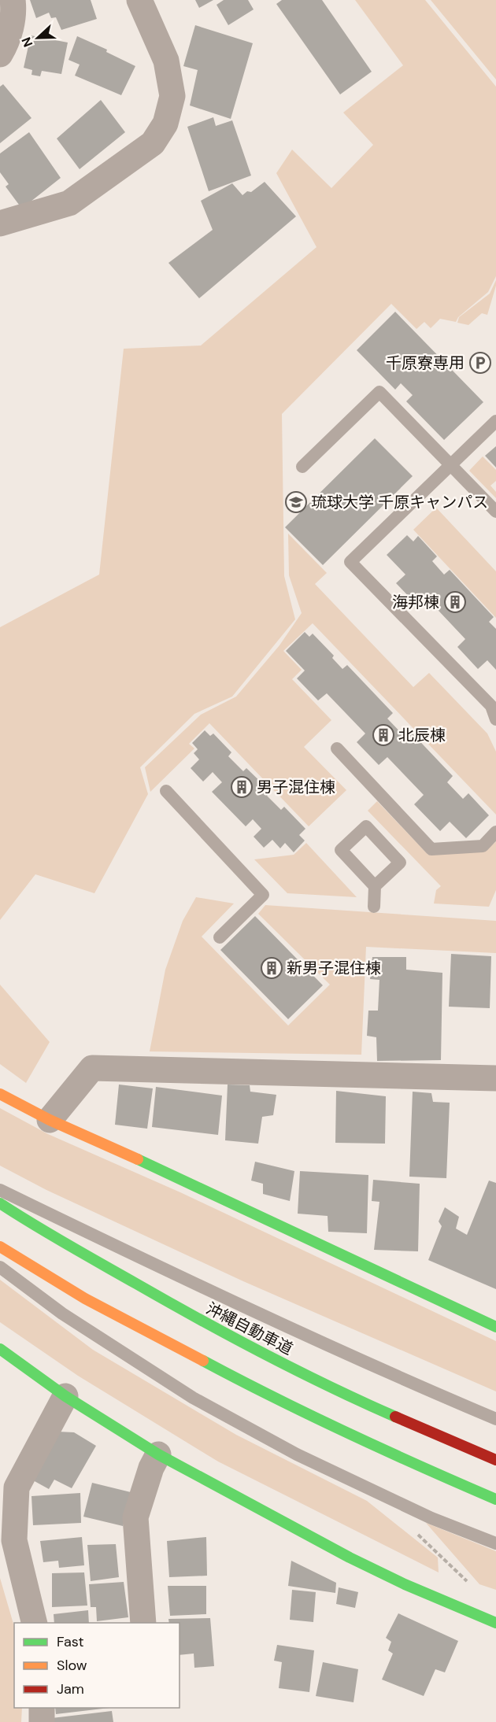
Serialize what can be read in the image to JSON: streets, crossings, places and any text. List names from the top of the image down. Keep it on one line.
{"streets":{"main road":["沖縄自動車道"]},"places":{"parking":["千原寮専用"],"school or university":["琉球大学 千原キャンパス"],"building":["海邦棟","北辰棟","男子混住棟","新男子混住棟"]},"legend":["Fast","Slow","Jam"],"north":"left"}
